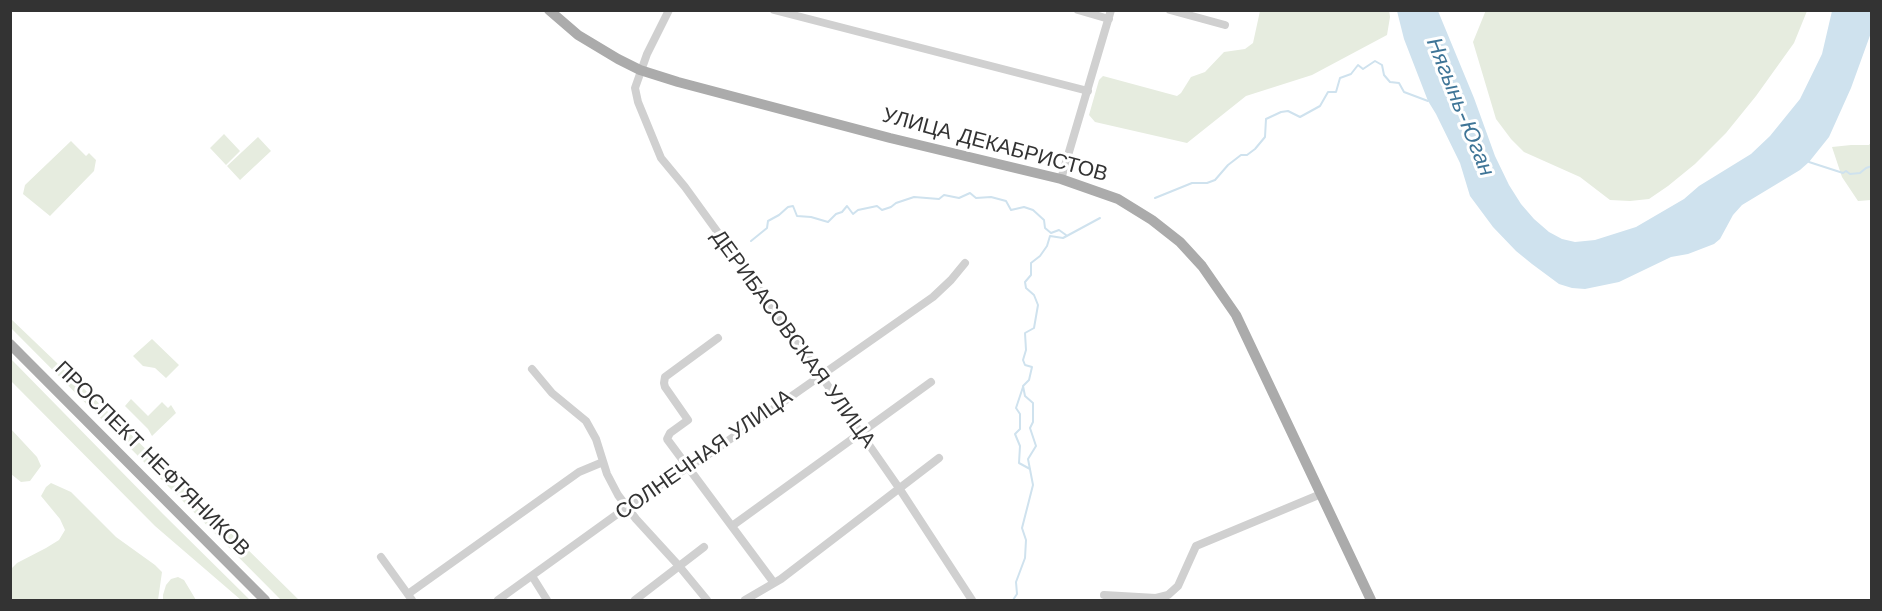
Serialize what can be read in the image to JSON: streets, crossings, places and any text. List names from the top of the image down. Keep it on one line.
{"streets":{"main road":["УЛИЦА ДЕКАБРИСТОВ","ПРОСПЕКТ НЕФТЯНИКОВ"],"street":["ДЕРИБАСОВСКАЯ УЛИЦА","СОЛНЕЧНАЯ УЛИЦА"]},"crossings":[["УЛИЦА ДЕКАБРИСТОВ","ДЕРИБАСОВСКАЯ УЛИЦА"],["ДЕРИБАСОВСКАЯ УЛИЦА","СОЛНЕЧНАЯ УЛИЦА"]],"water":["Нягынь-Юган"]}
